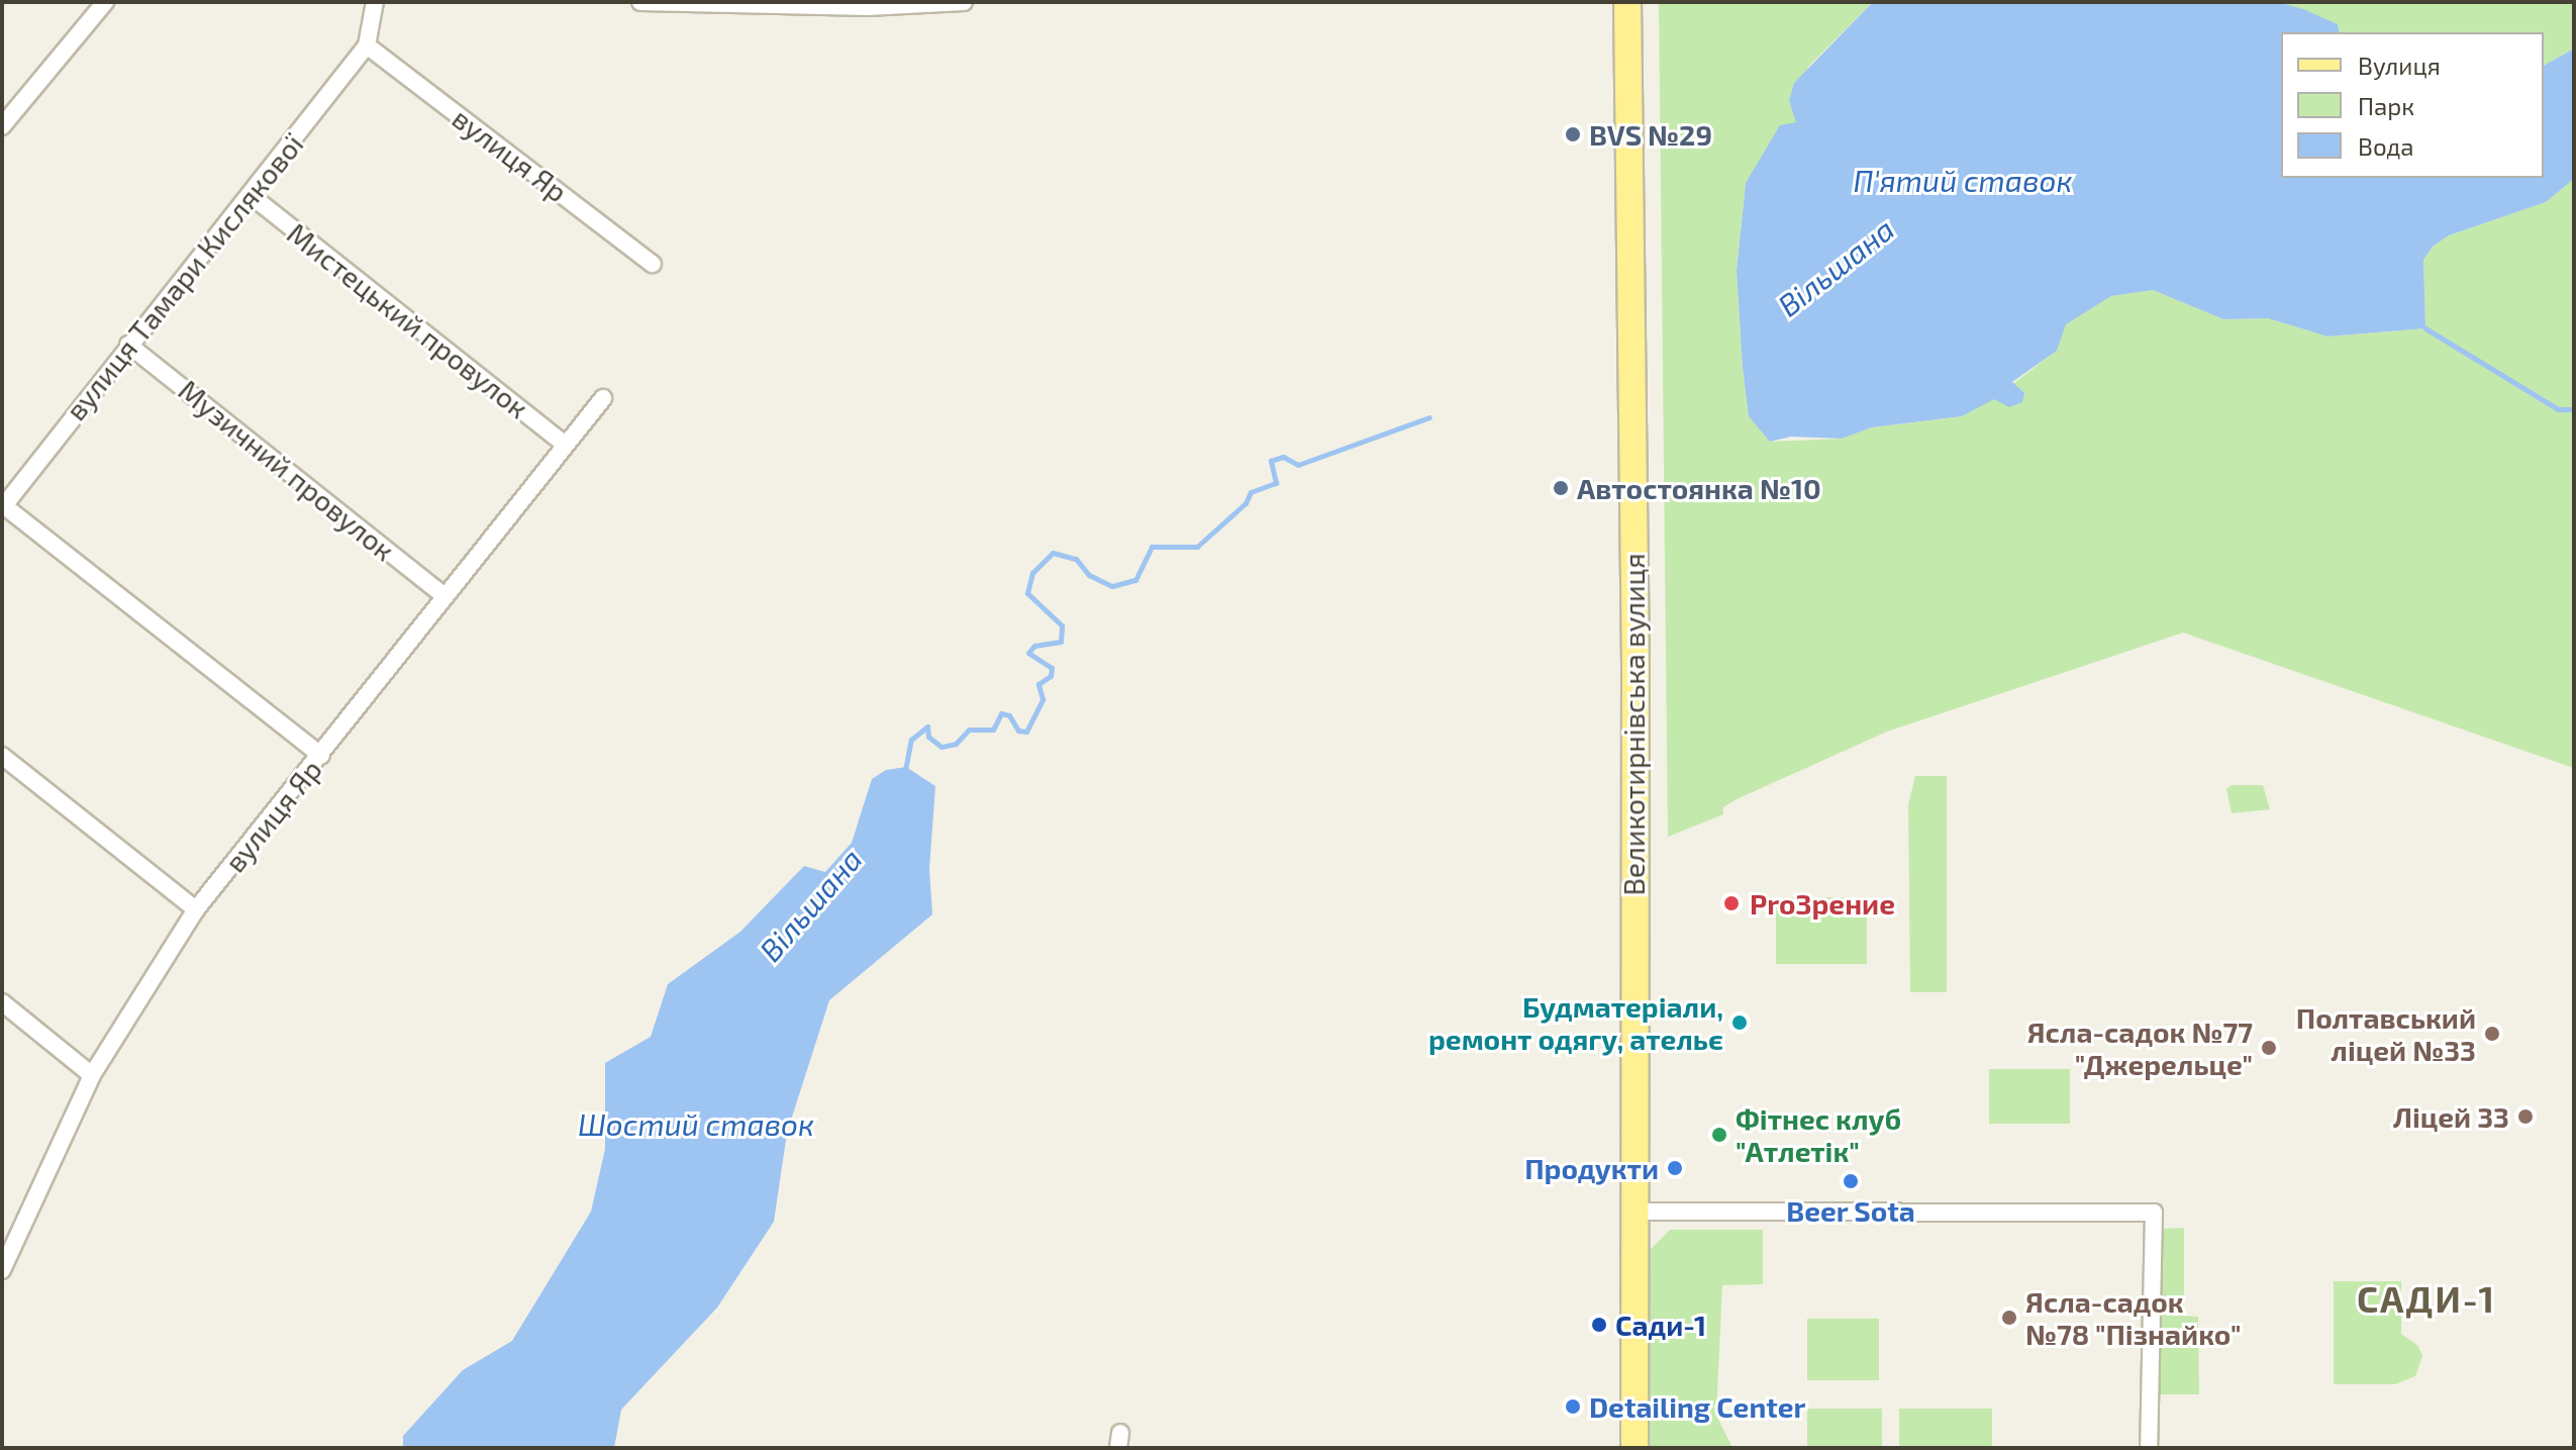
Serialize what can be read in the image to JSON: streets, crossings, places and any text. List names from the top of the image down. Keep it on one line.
{"streets":{"main road":["Великотирнівська вулиця"],"street":["вулиця Яр","вулиця Тамари Кислякової","Мистецький провулок","Музичний провулок"]},"crossings":[["вулиця Яр","вулиця Тамари Кислякової"],["вулиця Яр","Мистецький провулок"],["вулиця Яр","Музичний провулок"],["вулиця Тамари Кислякової","Мистецький провулок"],["вулиця Тамари Кислякової","Музичний провулок"]],"districts":["САДИ-1"],"water":["П'ятий ставок","Вільшана","Шостий ставок"],"places":["BVS №29","Автостоянка №10","ProЗрение","Будматеріали, ремонт одягу, ательє","Полтавський ліцей №33","Ясла-садок №77 \"Джерельце\"","Ліцей 33","Фітнес клуб \"Атлетік\"","Продукти","Beer Sota","Ясла-садок №78 \"Пізнайко\"","Сади-1","Detailing Center"],"legend":["Вулиця","Парк","Вода"]}
